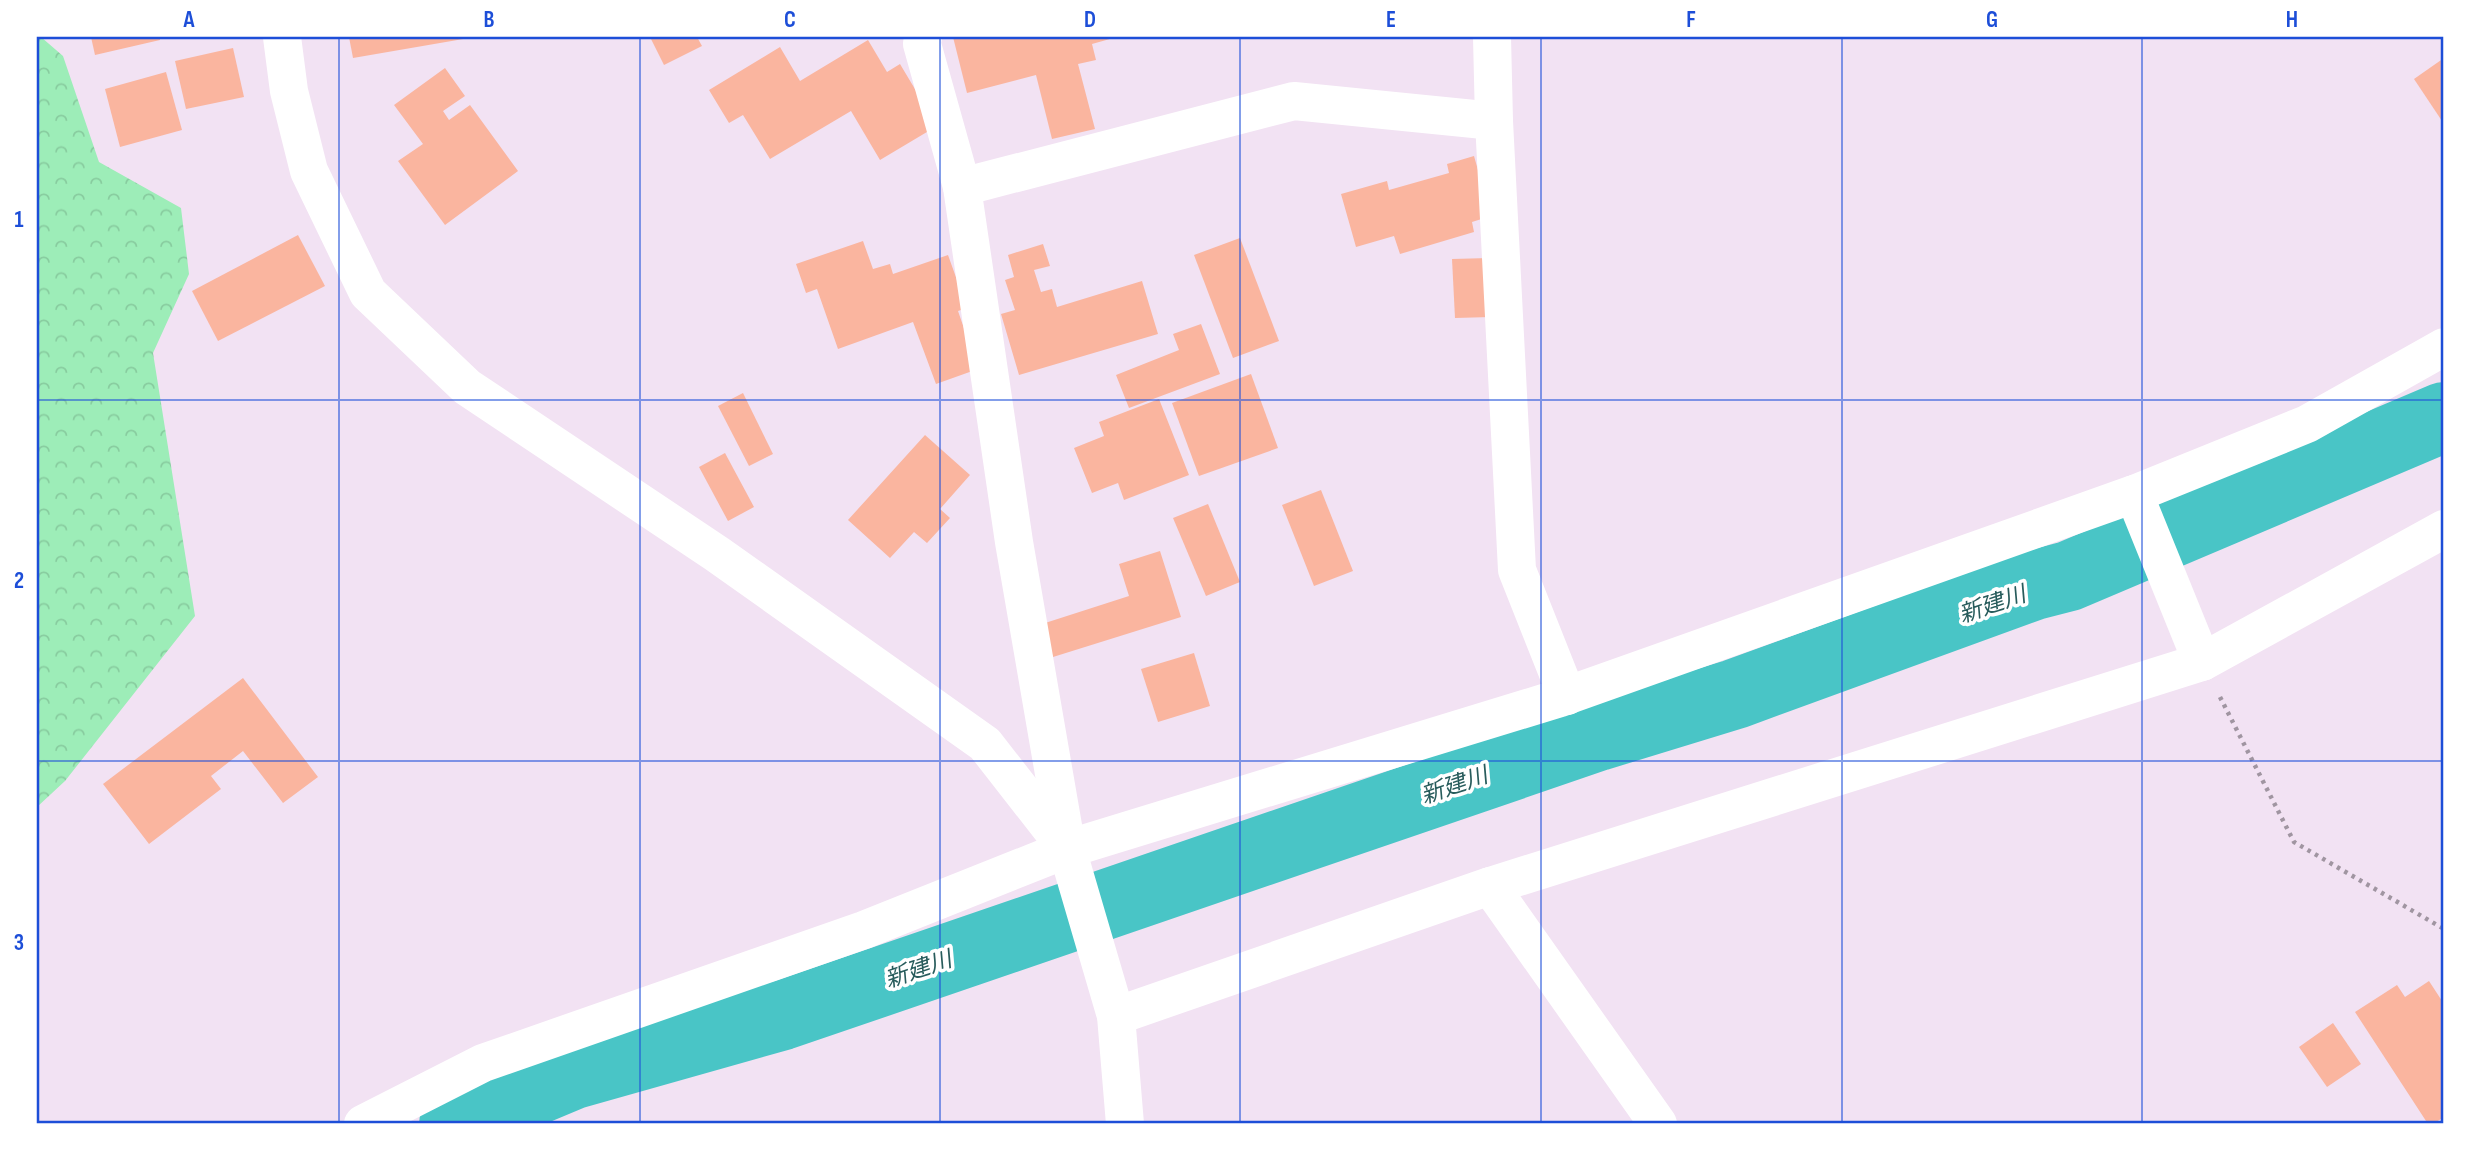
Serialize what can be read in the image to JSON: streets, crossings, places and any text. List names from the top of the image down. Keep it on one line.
{"water":["新建川"],"grid":{"columns":["A","B","C","D","E","F","G","H"],"rows":["1","2","3"]}}
